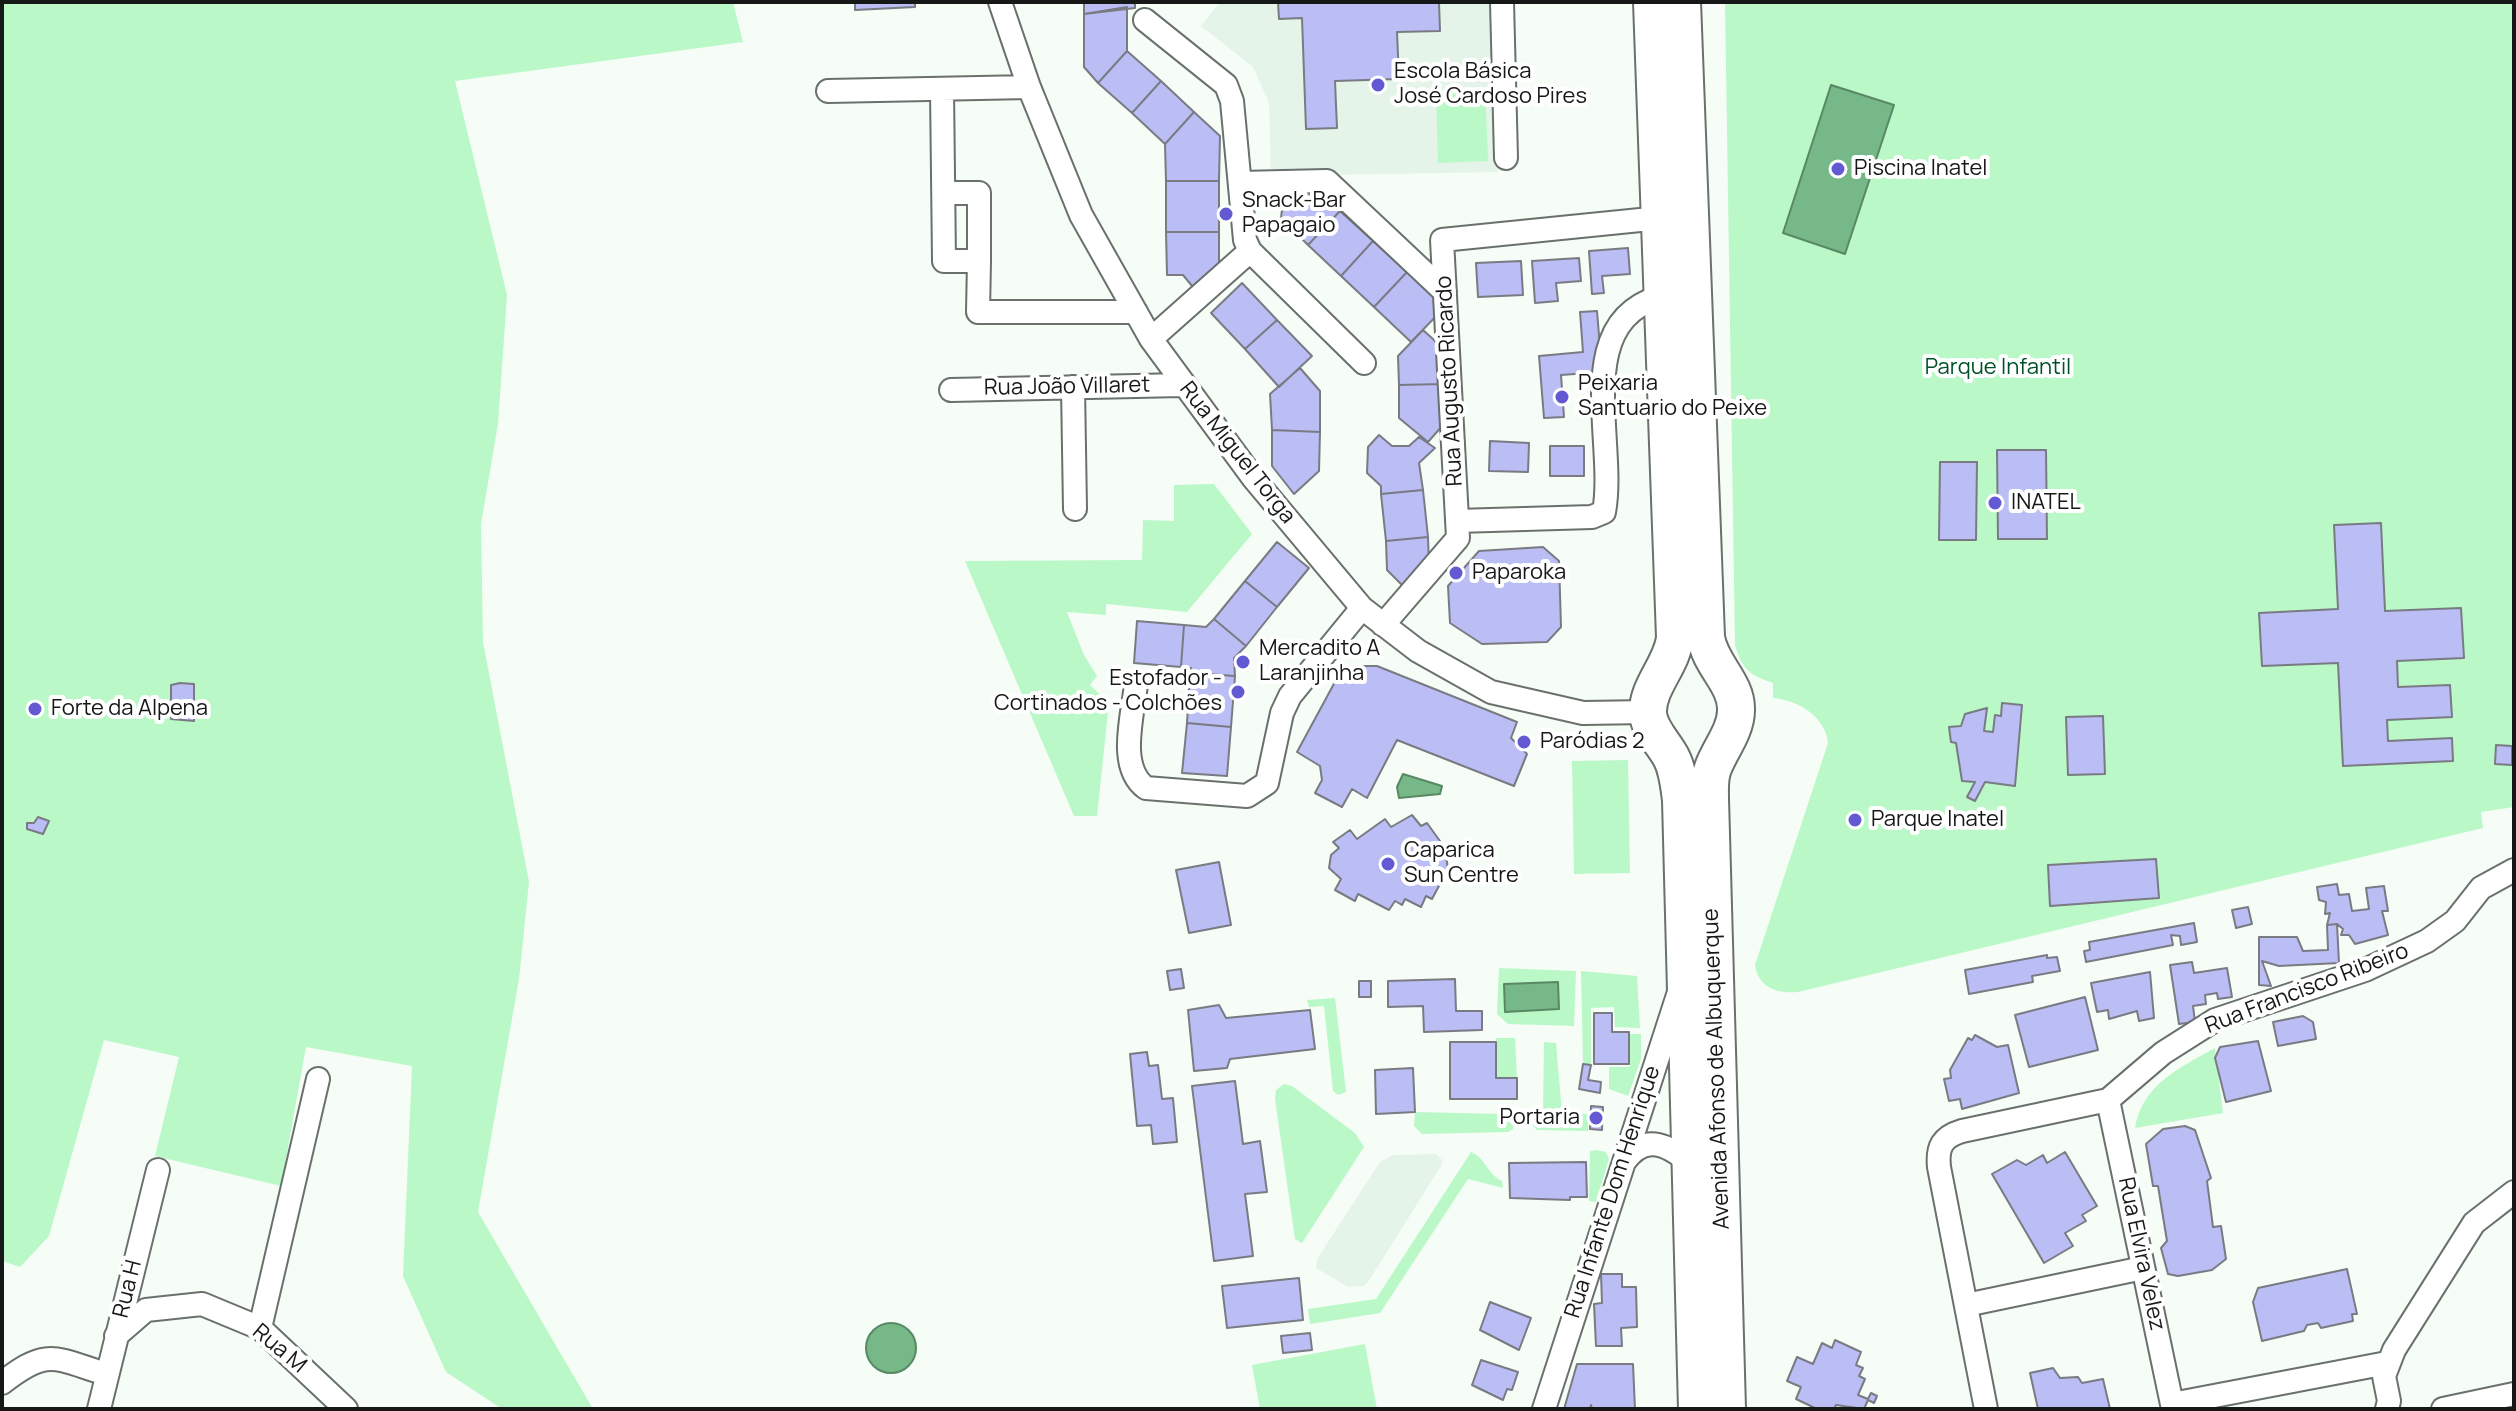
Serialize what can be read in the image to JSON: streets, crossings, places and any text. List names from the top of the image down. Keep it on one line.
{"streets":{"main road":["Avenida Afonso de Albuquerque"],"street":["Rua Augusto Ricardo","Rua João Villaret","Rua Miguel Torga","Rua Francisco Ribeiro","Rua Infante Dom Henrique","Rua Elvira Velez","Rua H","Rua M"]},"crossings":[["Rua Augusto Ricardo","Rua Miguel Torga"],["Rua João Villaret","Rua Miguel Torga"],["Rua Miguel Torga","Avenida Afonso de Albuquerque"],["Rua Francisco Ribeiro","Rua Elvira Velez"],["Avenida Afonso de Albuquerque","Rua Infante Dom Henrique"],["Rua H","Rua M"]],"parks":["Parque Infantil"],"places":["Escola Básica José Cardoso Pires","Piscina Inatel","Snack-Bar Papagaio","Peixaria Santuario do Peixe","INATEL","Paparoka","Mercadito A Laranjinha","Estofador - Cortinados - Colchões","Forte da Alpena","Paródias 2","Parque Inatel","Caparica Sun Centre","Portaria"]}
